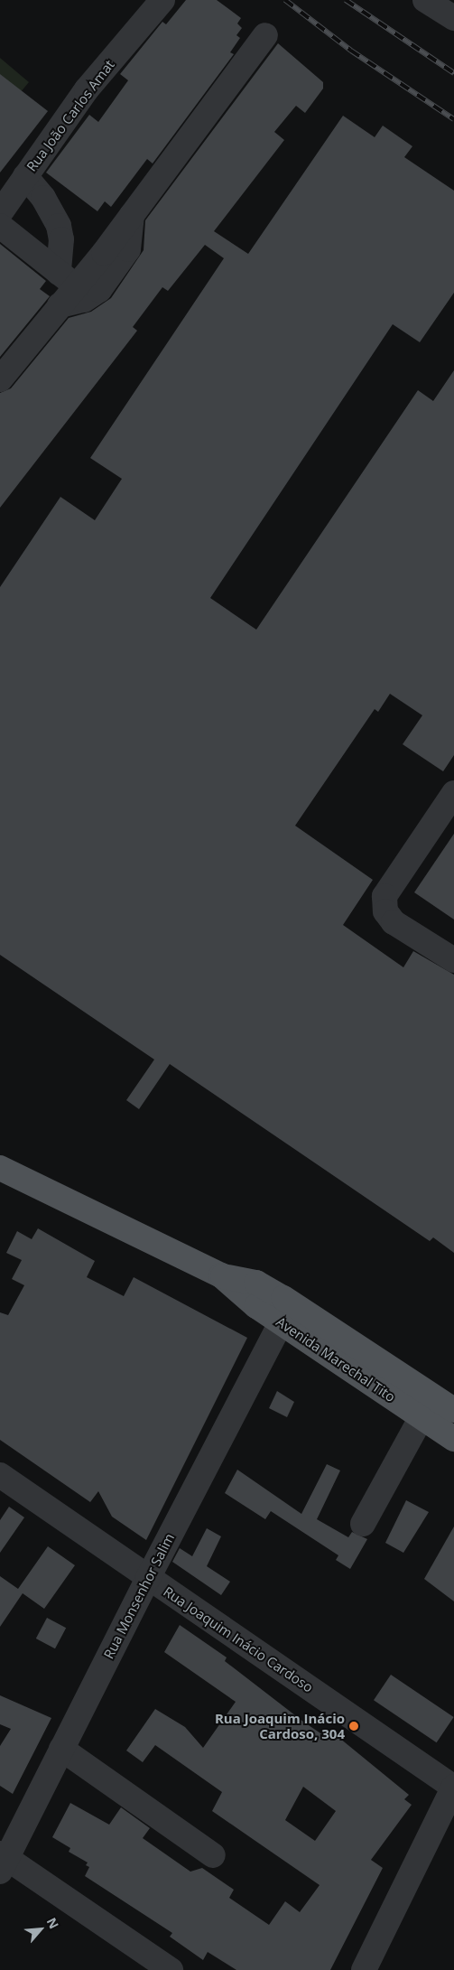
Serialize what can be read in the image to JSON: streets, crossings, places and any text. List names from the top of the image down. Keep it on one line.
{"streets":{"main road":["Avenida Marechal Tito"],"street":["Rua João Carlos Amat","Rua Monsenhor Salim","Rua Joaquim Inácio Cardoso"]},"crossings":[["Avenida Marechal Tito","Rua Monsenhor Salim"],["Rua Monsenhor Salim","Rua Joaquim Inácio Cardoso"]],"places":["Rua Joaquim Inácio Cardoso, 304"],"north":"top right"}
